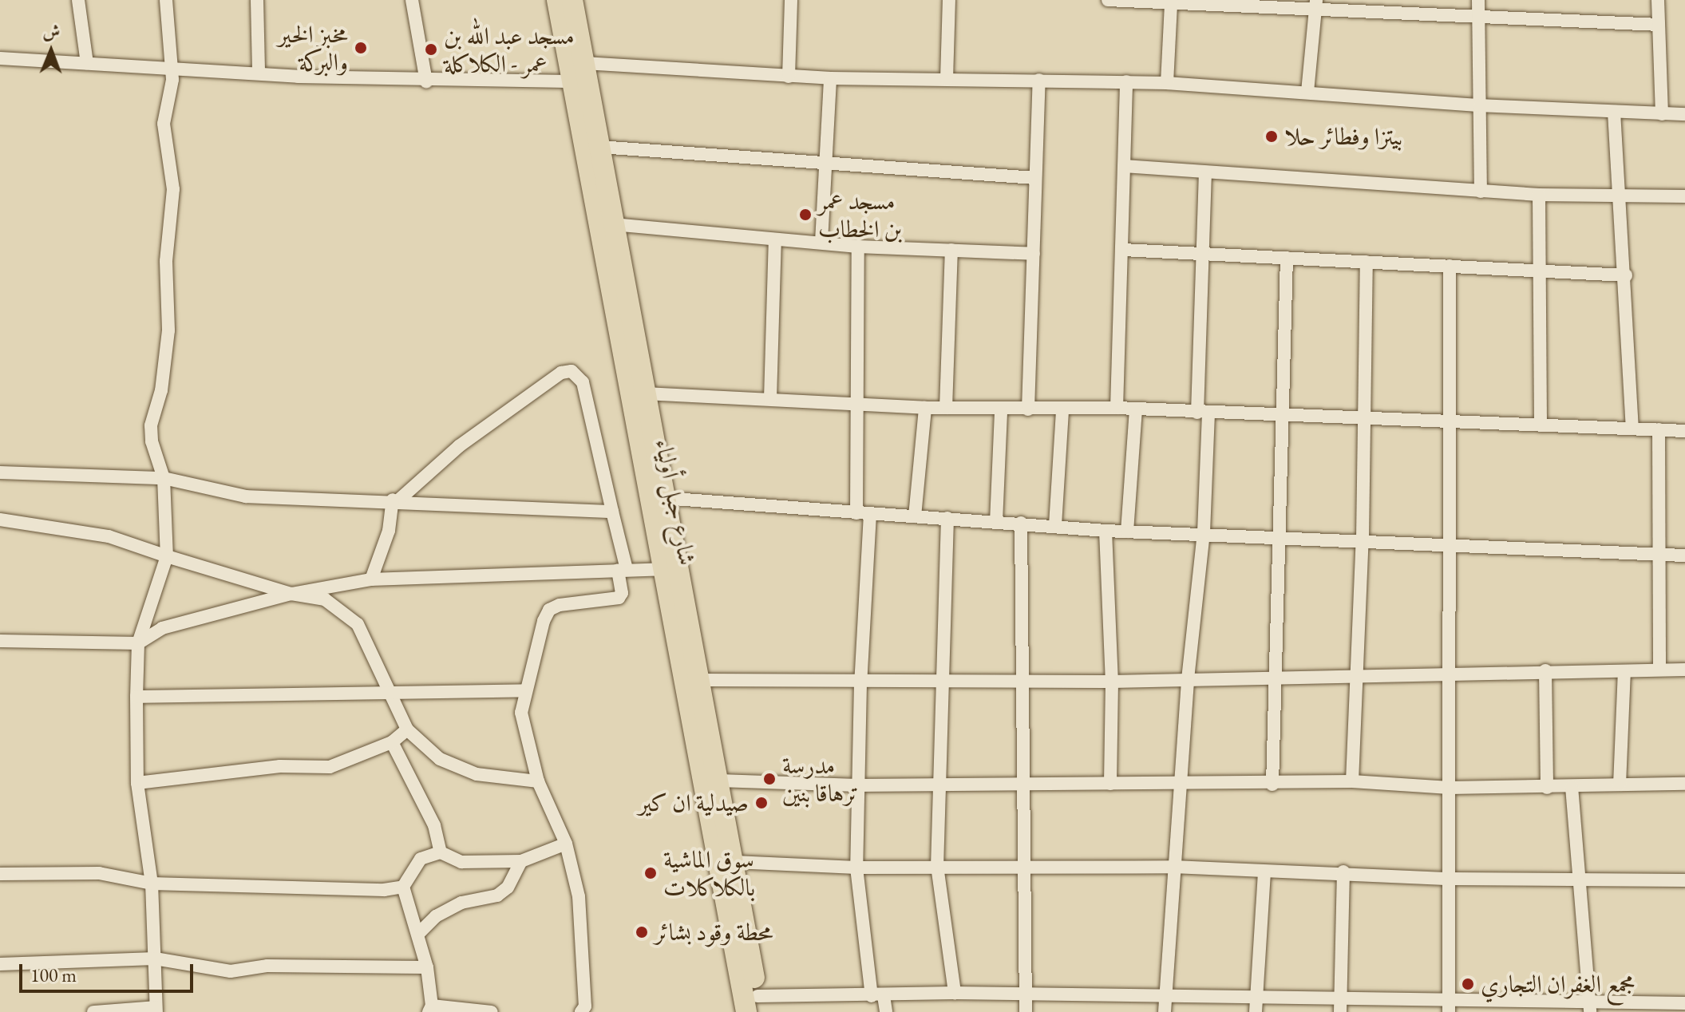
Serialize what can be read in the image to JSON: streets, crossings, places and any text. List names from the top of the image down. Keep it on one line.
{"streets":{"main road":["شارع جبل أولياء"]},"places":["مخبز الخير والبركة","مسجد عبد الله بن عمر - الكلاكلة","بيتزا وفطائر حلا","مسجد عمر بن الخطاب","مدرسة ترهاقا بنين","صيدلية ان كير","سوق الماشية بالكلاكلات","محطة وقود بشائر","مجمع الغفران التجاري"],"scale_bar":"100 m","north":"top"}
